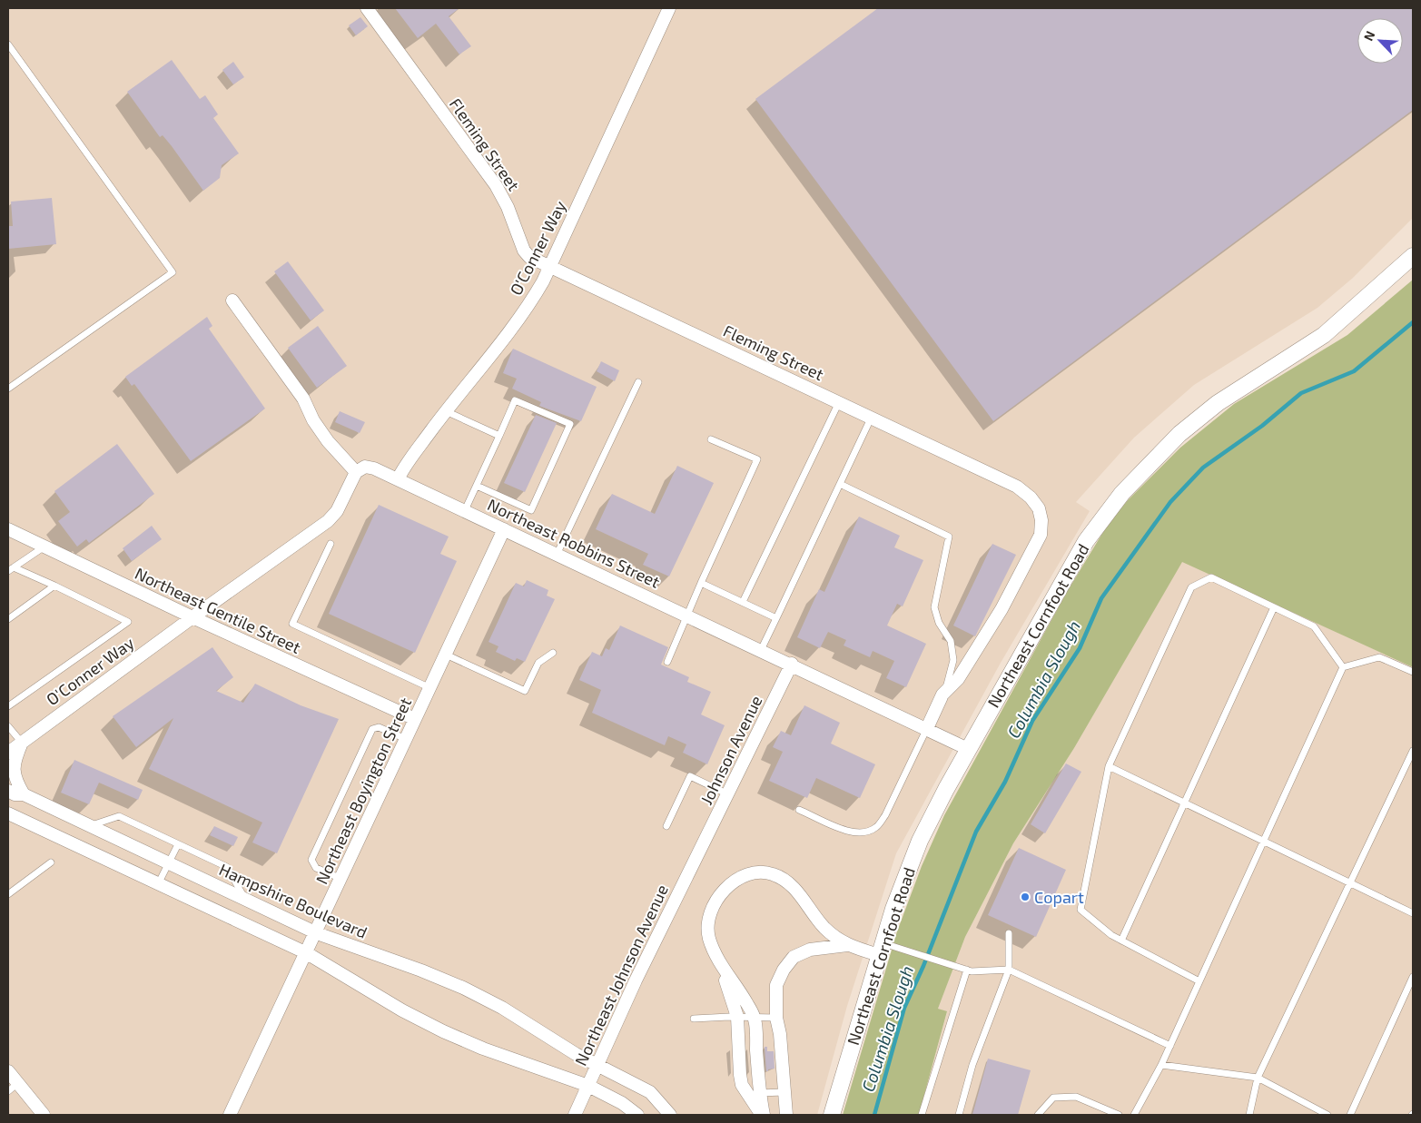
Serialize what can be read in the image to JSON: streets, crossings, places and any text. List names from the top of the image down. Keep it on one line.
{"streets":{"street":["Fleming Street","O'Conner Way","Northeast Robbins Street","Northeast Gentile Street","Northeast Cornfoot Road","Johnson Avenue","Northeast Boyington Street","Hampshire Boulevard","Northeast Johnson Avenue"]},"crossings":[["Fleming Street","O'Conner Way"],["Fleming Street","Northeast Robbins Street"],["O'Conner Way","Northeast Robbins Street"],["O'Conner Way","Northeast Gentile Street"],["Northeast Robbins Street","Northeast Cornfoot Road"],["Northeast Robbins Street","Johnson Avenue"],["Northeast Robbins Street","Northeast Boyington Street"],["Northeast Gentile Street","Northeast Boyington Street"],["Johnson Avenue","Northeast Johnson Avenue"],["Northeast Boyington Street","Hampshire Boulevard"],["Hampshire Boulevard","Northeast Johnson Avenue"]],"water":["Columbia Slough"],"places":["Copart"],"north":"top left"}
